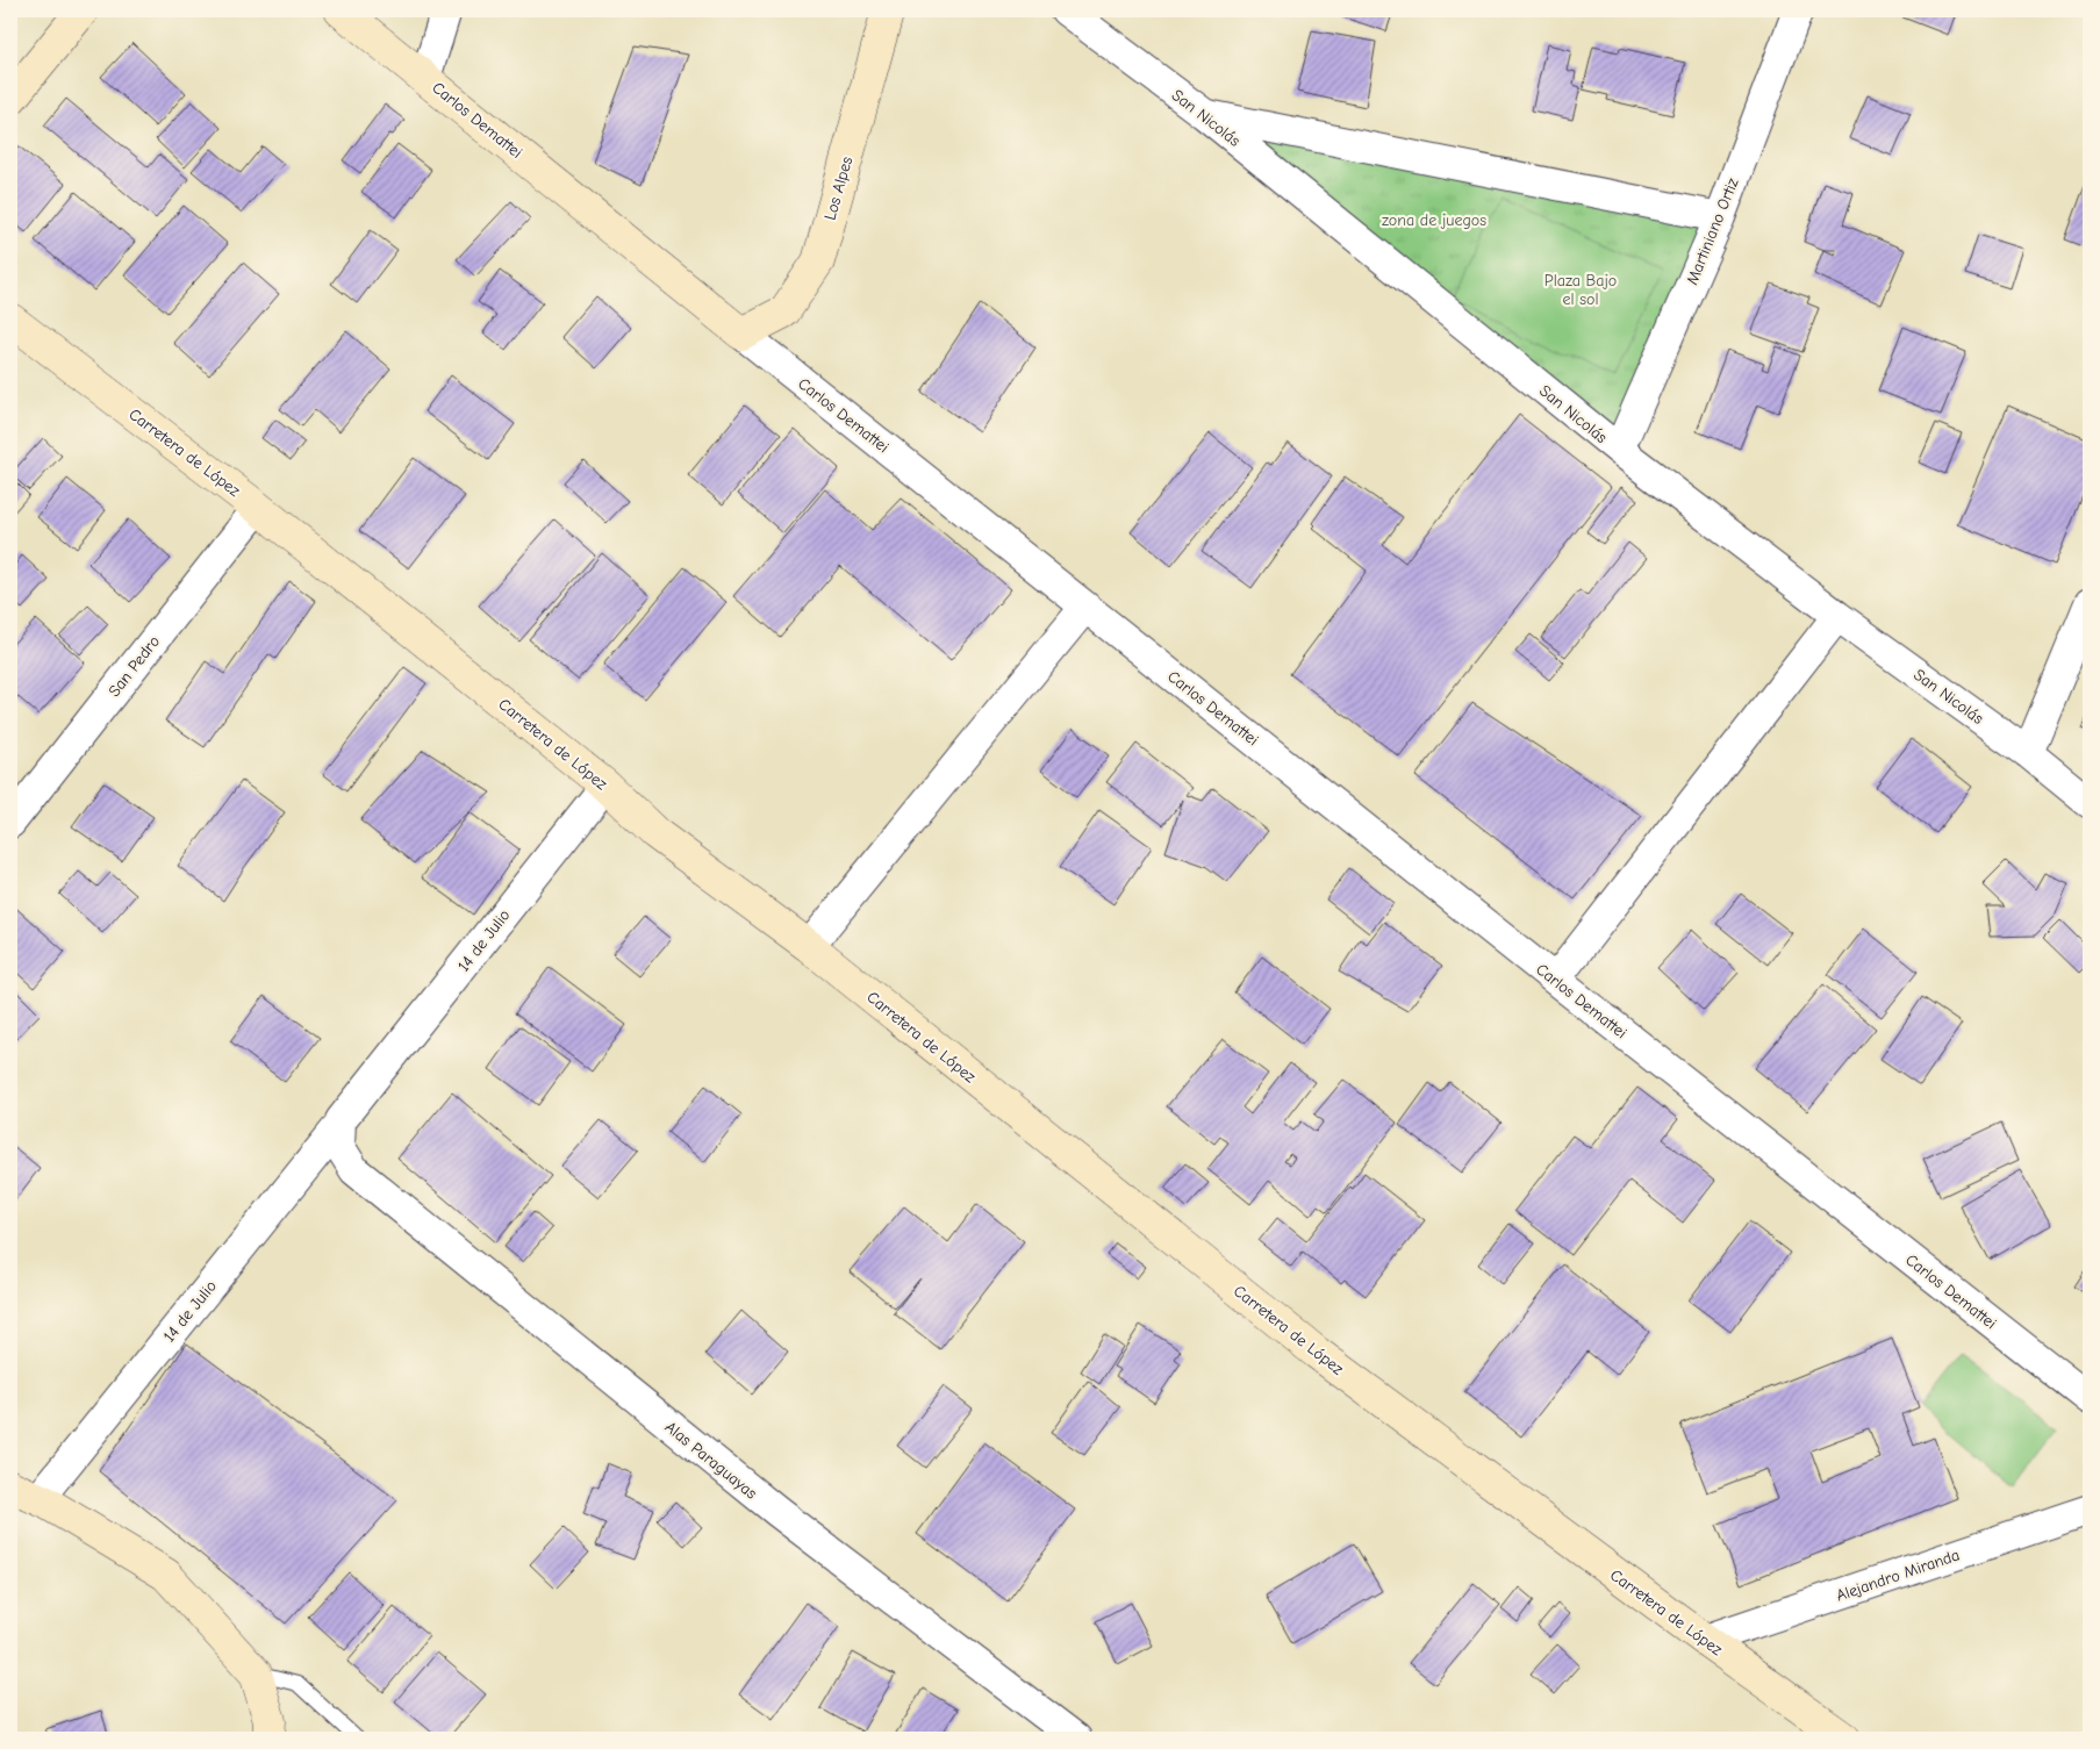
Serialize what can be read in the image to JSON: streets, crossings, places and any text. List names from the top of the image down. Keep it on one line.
{"streets":{"main road":["Carlos Demattei","Los Alpes","Carretera de López"],"street":["San Nicolás","Martiniano Ortiz","San Pedro","14 de Julio","Alas Paraguayas","Alejandro Miranda"]},"crossings":[["San Nicolás","Martiniano Ortiz"],["Carlos Demattei","Los Alpes"],["Carretera de López","San Pedro"],["Carretera de López","14 de Julio"],["Carretera de López","Alejandro Miranda"],["14 de Julio","Alas Paraguayas"]],"parks":["zona de juegos","Plaza Bajo el sol"]}
